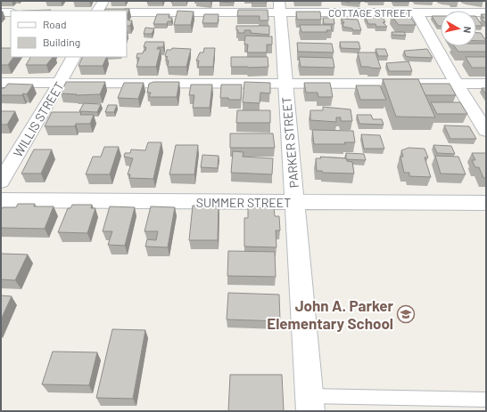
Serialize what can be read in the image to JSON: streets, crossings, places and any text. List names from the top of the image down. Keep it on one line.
{"streets":{"main road":["COTTAGE STREET","WILLIS STREET","PARKER STREET","SUMMER STREET"]},"crossings":[["COTTAGE STREET","PARKER STREET"],["PARKER STREET","SUMMER STREET"]],"places":{"school or university":["John A. Parker Elementary School"]},"legend":["Road","Building"],"north":"right"}
